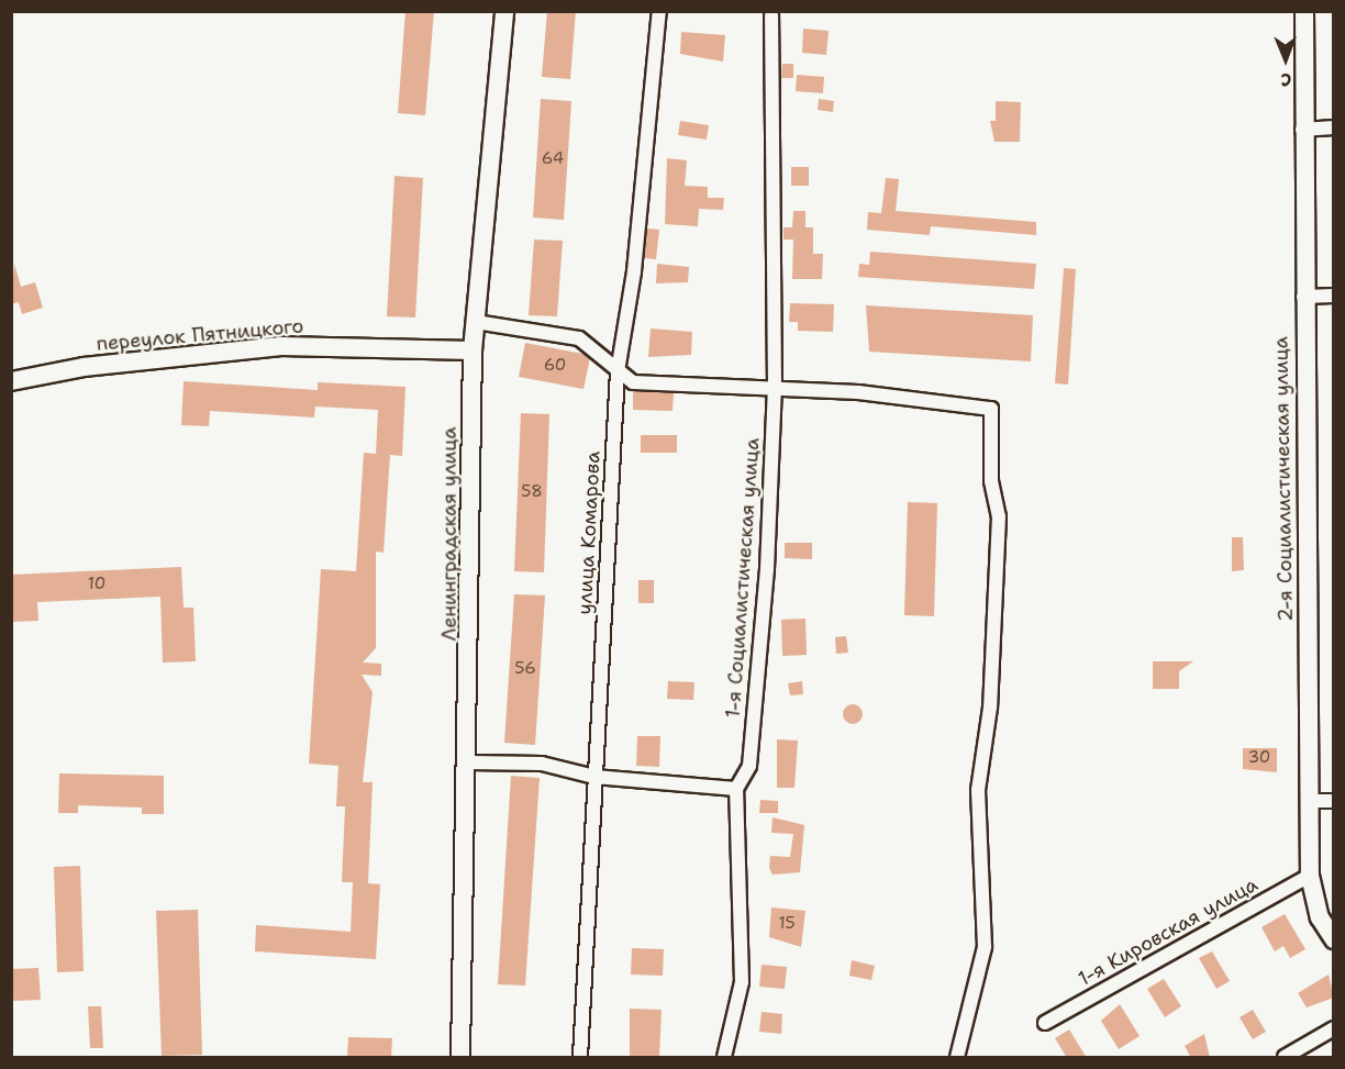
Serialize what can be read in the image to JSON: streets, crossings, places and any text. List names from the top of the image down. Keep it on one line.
{"streets":{"street":["переулок Пятницкого","2-я Социалистическая улица","улица Комарова","Ленинградская улица","1-я Социалистическая улица","1-я Кировская улица"]},"crossings":[["переулок Пятницкого","Ленинградская улица"],["2-я Социалистическая улица","1-я Кировская улица"]],"house_numbers":["64","60","58","10","56","30","15"],"north":"bottom"}
